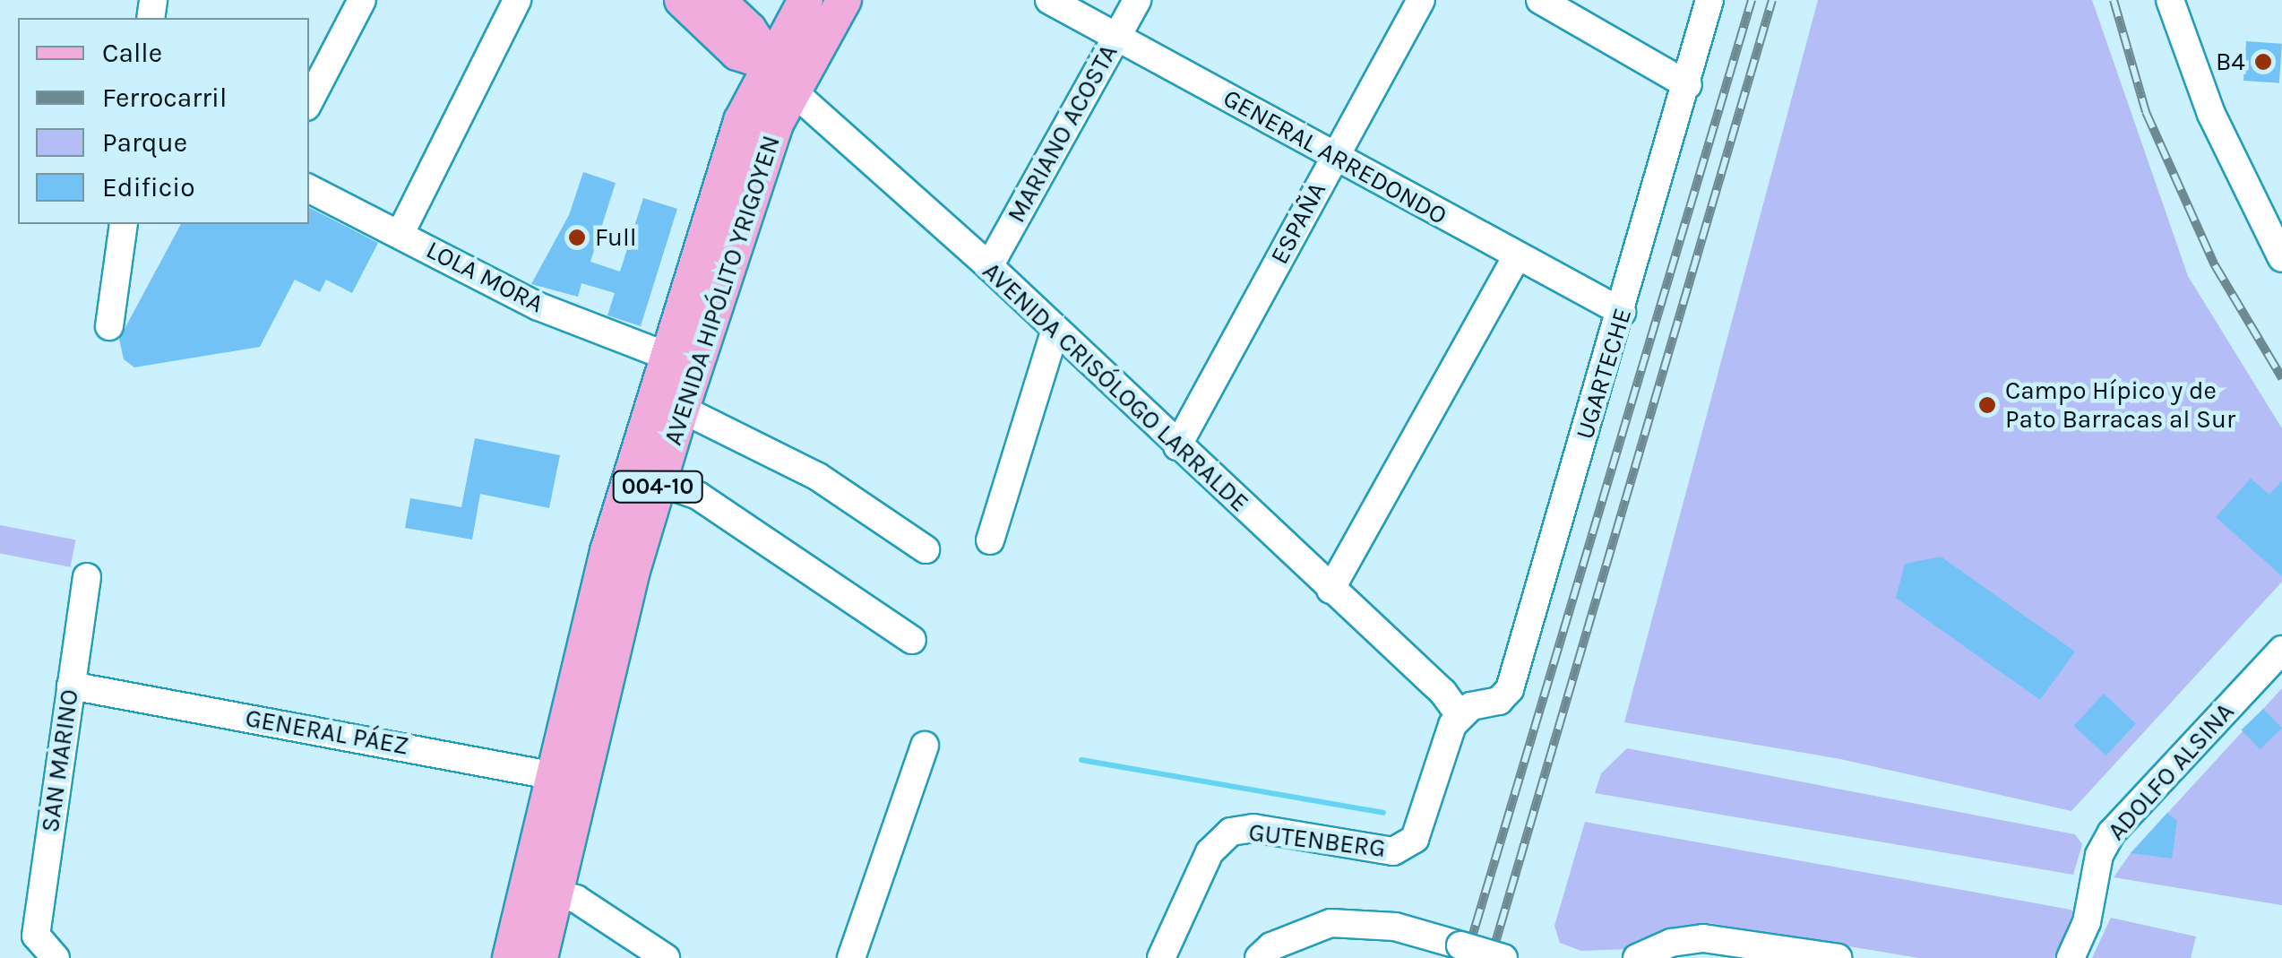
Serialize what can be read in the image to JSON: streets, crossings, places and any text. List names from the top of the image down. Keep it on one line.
{"streets":{"main road":["AVENIDA HIPÓLITO YRIGOYEN","AVENIDA CRISÓLOGO LARRALDE","004-10"],"street":["MARIANO ACOSTA","GENERAL ARREDONDO","ESPAÑA","LOLA MORA","UGARTECHE","GENERAL PÁEZ","SAN MARINO","ADOLFO ALSINA","GUTENBERG"]},"crossings":[["MARIANO ACOSTA","GENERAL ARREDONDO"],["MARIANO ACOSTA","AVENIDA CRISÓLOGO LARRALDE"],["GENERAL ARREDONDO","ESPAÑA"],["GENERAL ARREDONDO","UGARTECHE"],["ESPAÑA","AVENIDA CRISÓLOGO LARRALDE"],["LOLA MORA","AVENIDA HIPÓLITO YRIGOYEN"],["AVENIDA HIPÓLITO YRIGOYEN","AVENIDA CRISÓLOGO LARRALDE"],["AVENIDA HIPÓLITO YRIGOYEN","GENERAL PÁEZ"],["UGARTECHE","AVENIDA CRISÓLOGO LARRALDE"],["UGARTECHE","GUTENBERG"],["AVENIDA CRISÓLOGO LARRALDE","GUTENBERG"],["GENERAL PÁEZ","SAN MARINO"]],"places":["B4","Full","Campo Hípico y de Pato Barracas al Sur"],"legend":["Calle","Ferrocarril","Parque","Edificio"]}
